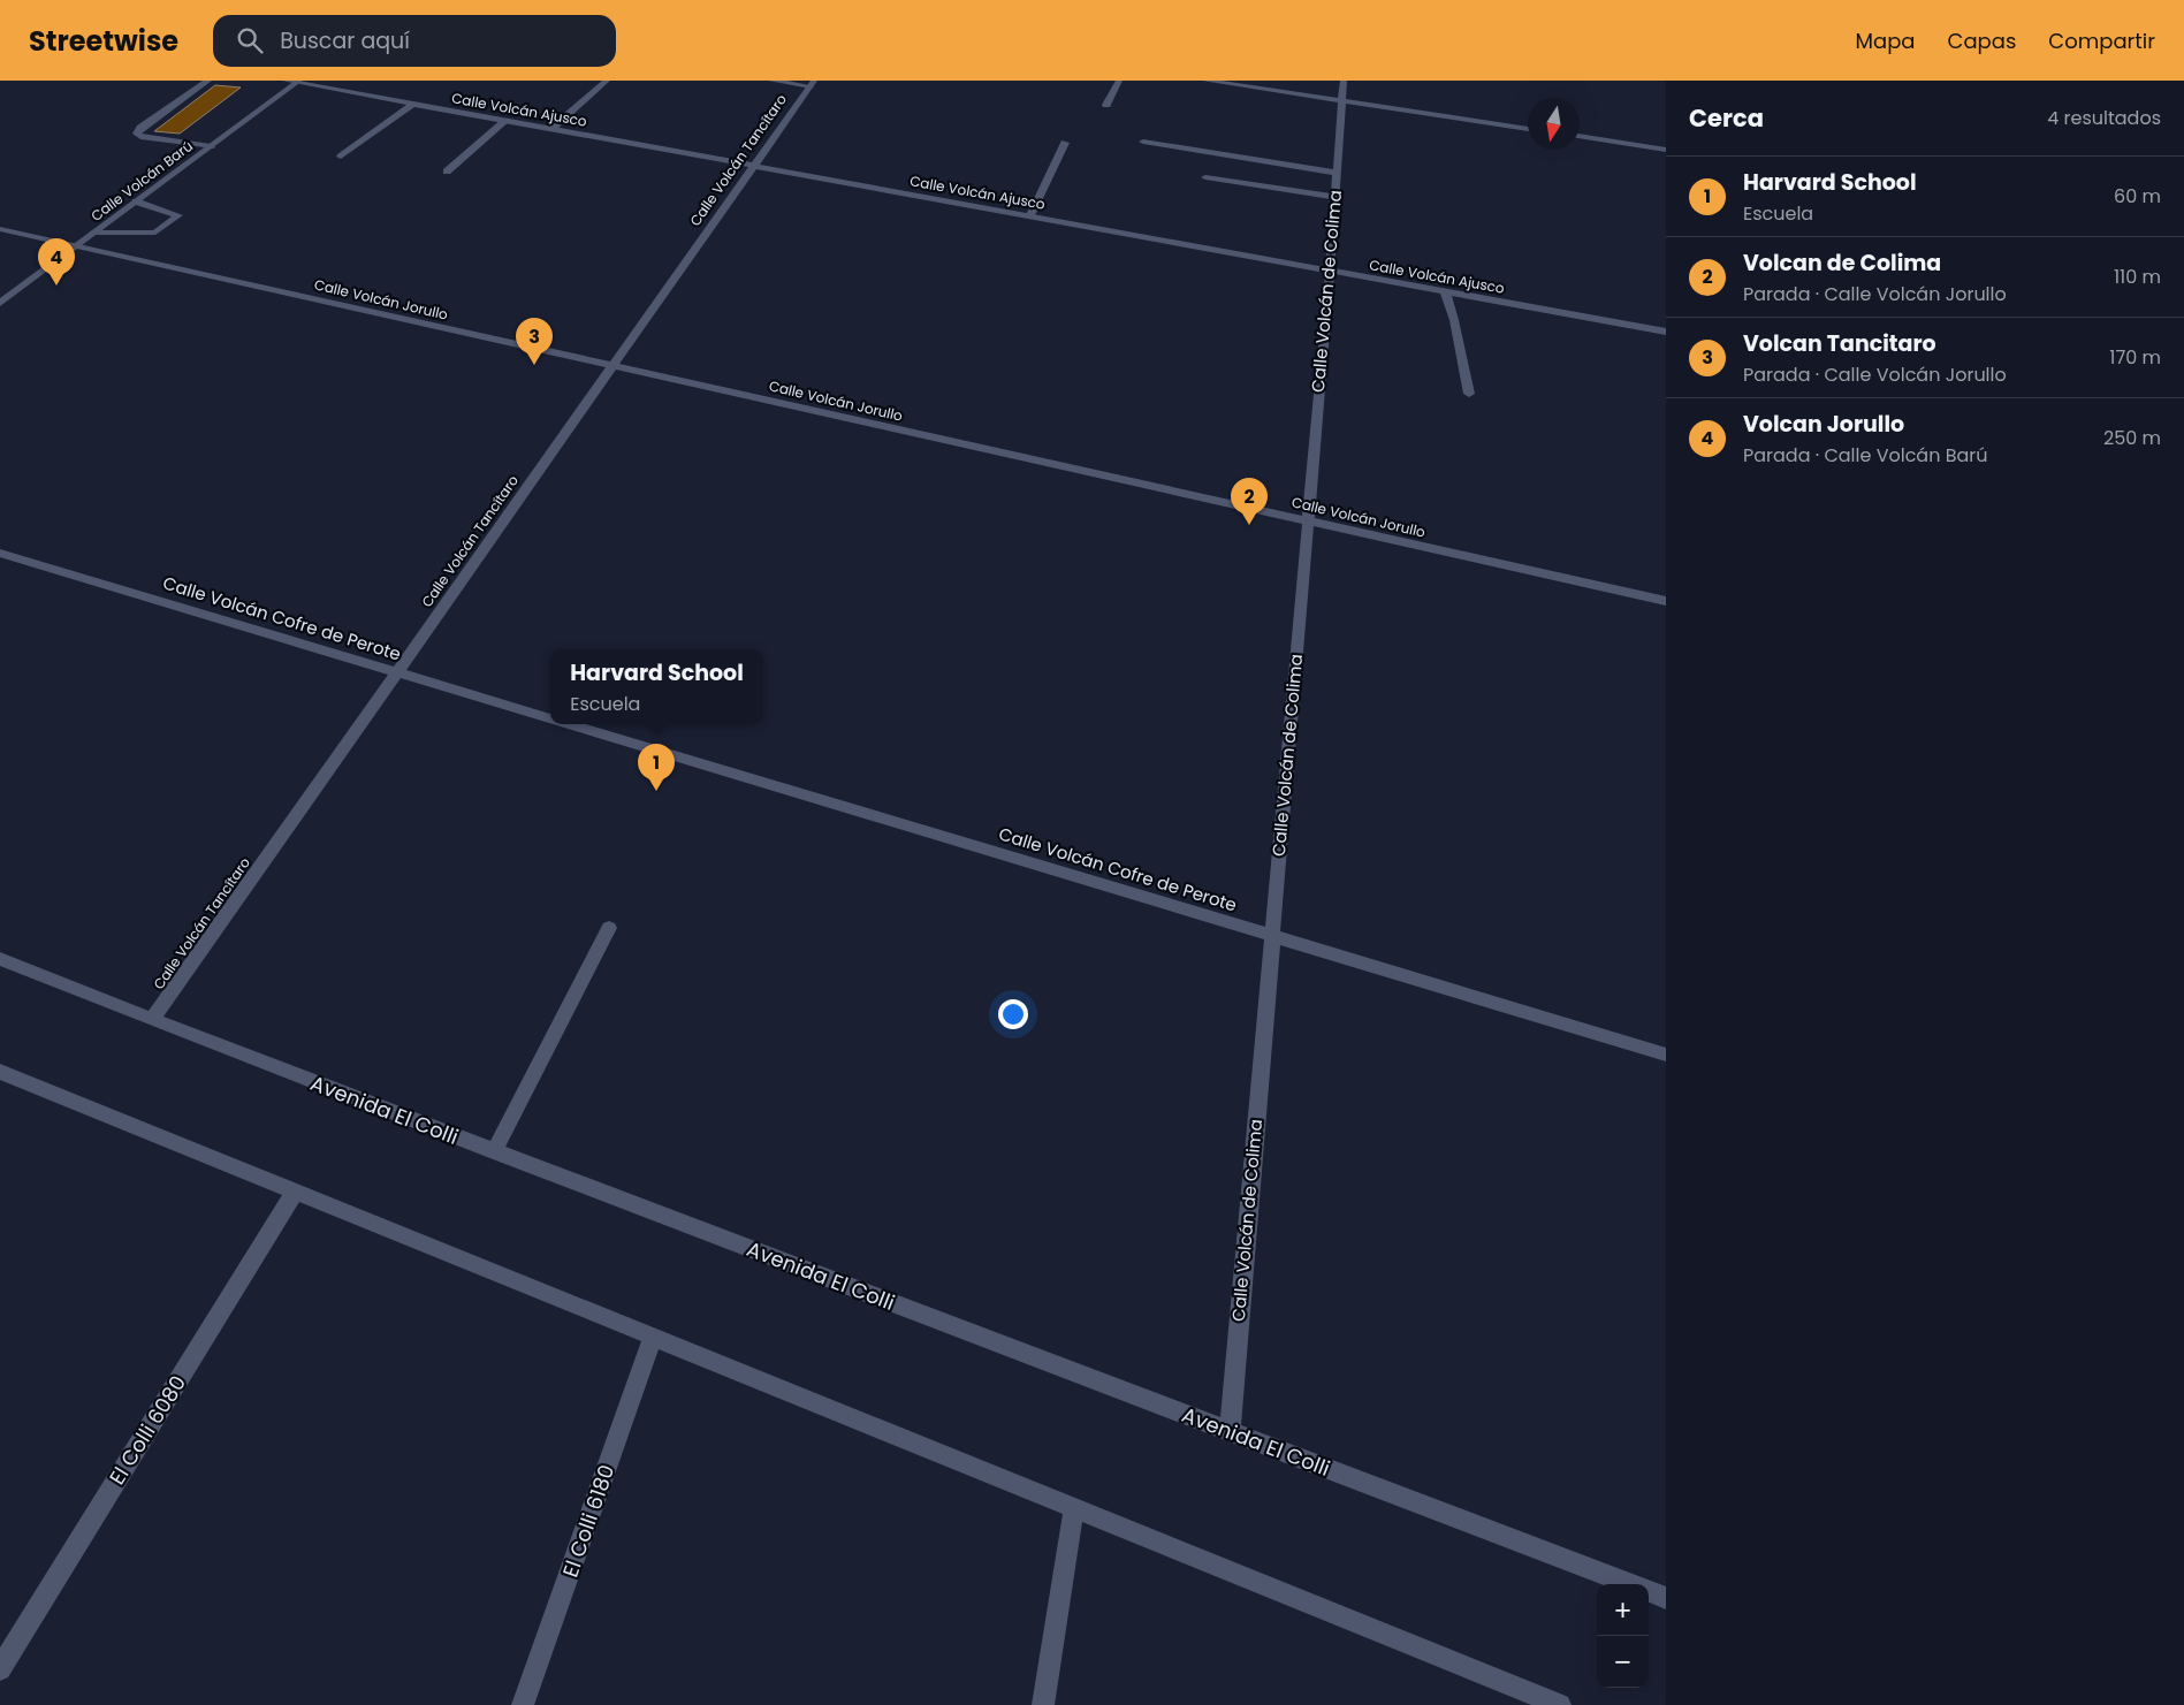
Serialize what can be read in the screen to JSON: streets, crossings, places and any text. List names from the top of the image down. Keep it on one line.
{"streets":{"street":["Calle Volcán Ajusco","Calle Volcán Tancítaro","Calle Volcán Barú","Calle Volcán de Colima","Calle Volcán Jorullo","Calle Volcán Cofre de Perote","Avenida El Colli","El Colli 6080","El Colli 6180"]},"crossings":[["Calle Volcán Ajusco","Calle Volcán Tancítaro"],["Calle Volcán Ajusco","Calle Volcán Barú"],["Calle Volcán Ajusco","Calle Volcán de Colima"],["Calle Volcán Tancítaro","Calle Volcán Jorullo"],["Calle Volcán Tancítaro","Calle Volcán Cofre de Perote"],["Calle Volcán Tancítaro","Avenida El Colli"],["Calle Volcán Barú","Calle Volcán Jorullo"],["Calle Volcán de Colima","Calle Volcán Jorullo"],["Calle Volcán de Colima","Calle Volcán Cofre de Perote"],["Calle Volcán de Colima","Avenida El Colli"]],"north":"bottom","page":{"header":"Streetwise","search":"Buscar aquí","nav":["Mapa","Capas","Compartir"],"heading":["Cerca","4 resultados"],"list":[{"mark":"1","name":"Harvard School","note":"Escuela","value":"60 m"},{"mark":"2","name":"Volcan de Colima","note":"Parada · Calle Volcán Jorullo","value":"110 m"},{"mark":"3","name":"Volcan Tancitaro","note":"Parada · Calle Volcán Jorullo","value":"170 m"},{"mark":"4","name":"Volcan Jorullo","note":"Parada · Calle Volcán Barú","value":"250 m"}],"pins":["4","3","2","1"],"popup":["Harvard School","Escuela"],"map_buttons":["+","−"]}}
